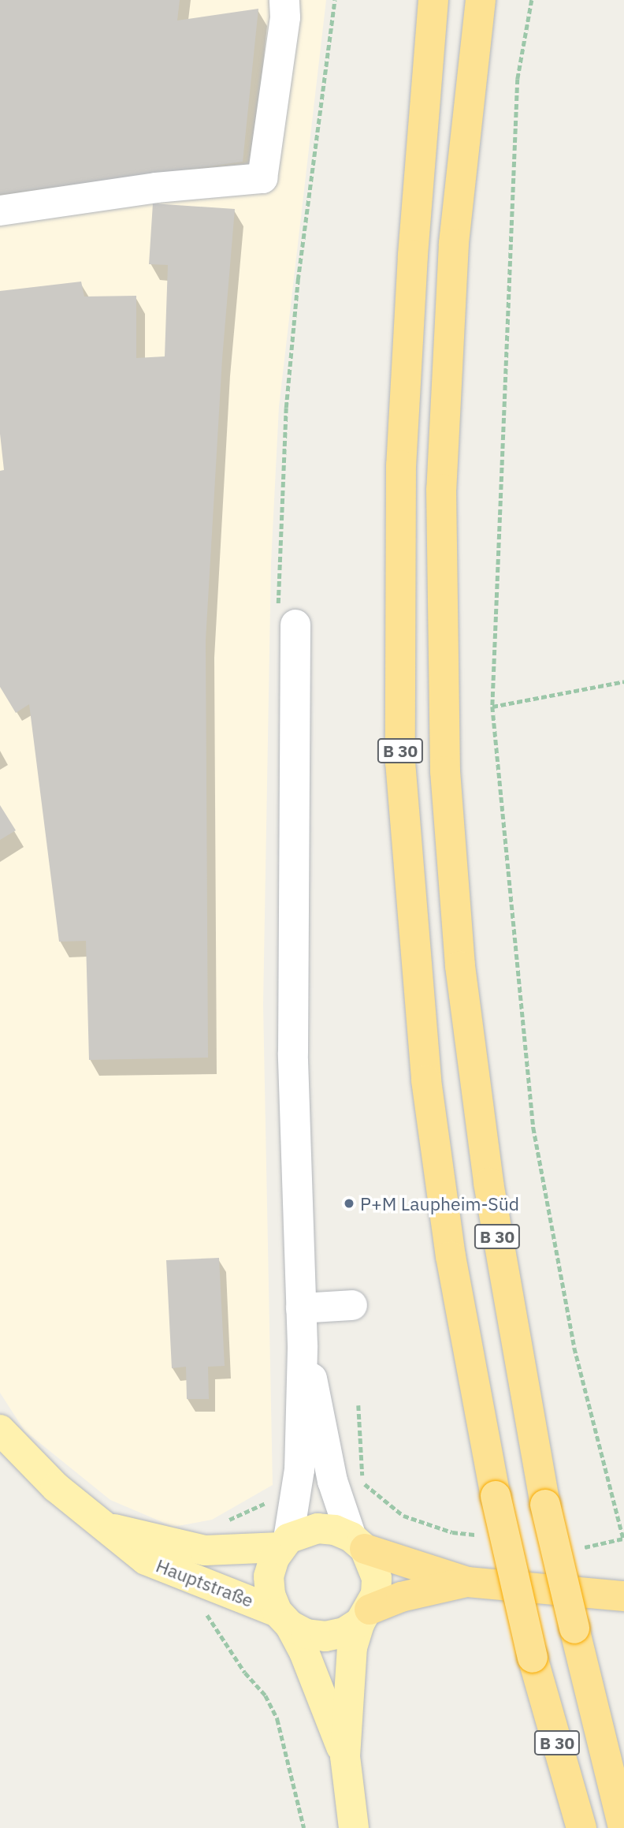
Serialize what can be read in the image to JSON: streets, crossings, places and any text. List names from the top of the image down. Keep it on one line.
{"streets":{"highway":["B 30"],"main road":["Hauptstraße"]},"places":["P+M Laupheim-Süd"]}
